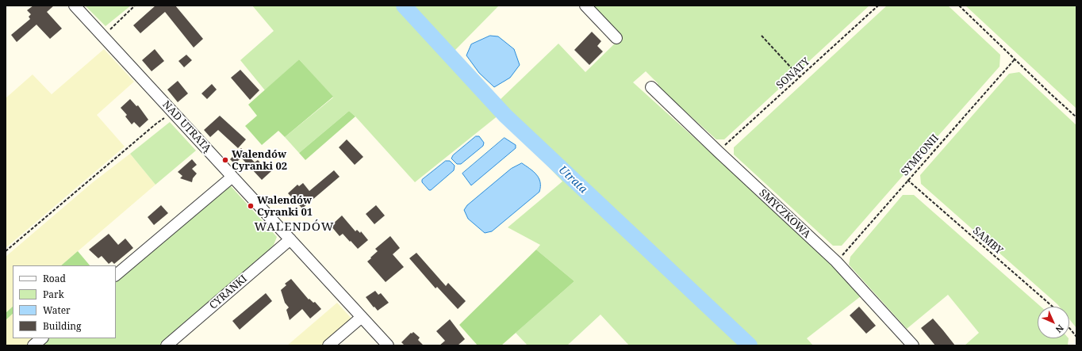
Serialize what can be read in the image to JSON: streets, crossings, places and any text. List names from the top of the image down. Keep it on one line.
{"streets":{"street":["NAD UTRATĄ","SMYCZKOWA","CYRANKI"],"path":["SONATY","SYMFONII","SAMBY"]},"crossings":[["SONATY","SMYCZKOWA"],["NAD UTRATĄ","CYRANKI"],["SYMFONII","SMYCZKOWA"],["SYMFONII","SAMBY"]],"districts":["WALENDÓW"],"water":["Utrata"],"places":["Walendów Cyranki 02","Walendów Cyranki 01"],"legend":["Road","Park","Water","Building"],"north":"bottom right"}
